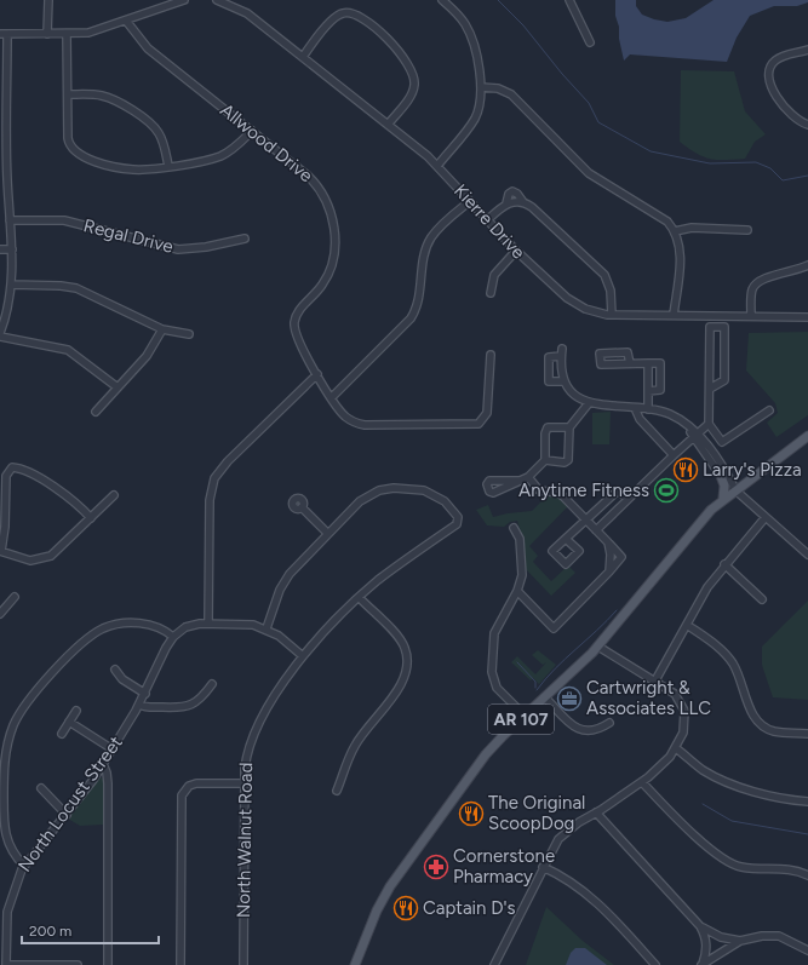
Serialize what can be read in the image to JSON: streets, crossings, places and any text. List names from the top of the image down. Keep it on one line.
{"streets":{"main road":["AR 107"],"street":["Allwood Drive","Kierre Drive","Regal Drive","North Locust Street","North Walnut Road"]},"places":{"restaurant":["Larry's Pizza","The Original ScoopDog","Captain D's"],"sports":["Anytime Fitness"],"office":["Cartwright & Associates LLC"],"pharmacy":["Cornerstone Pharmacy"]},"scale_bar":"200 m"}
